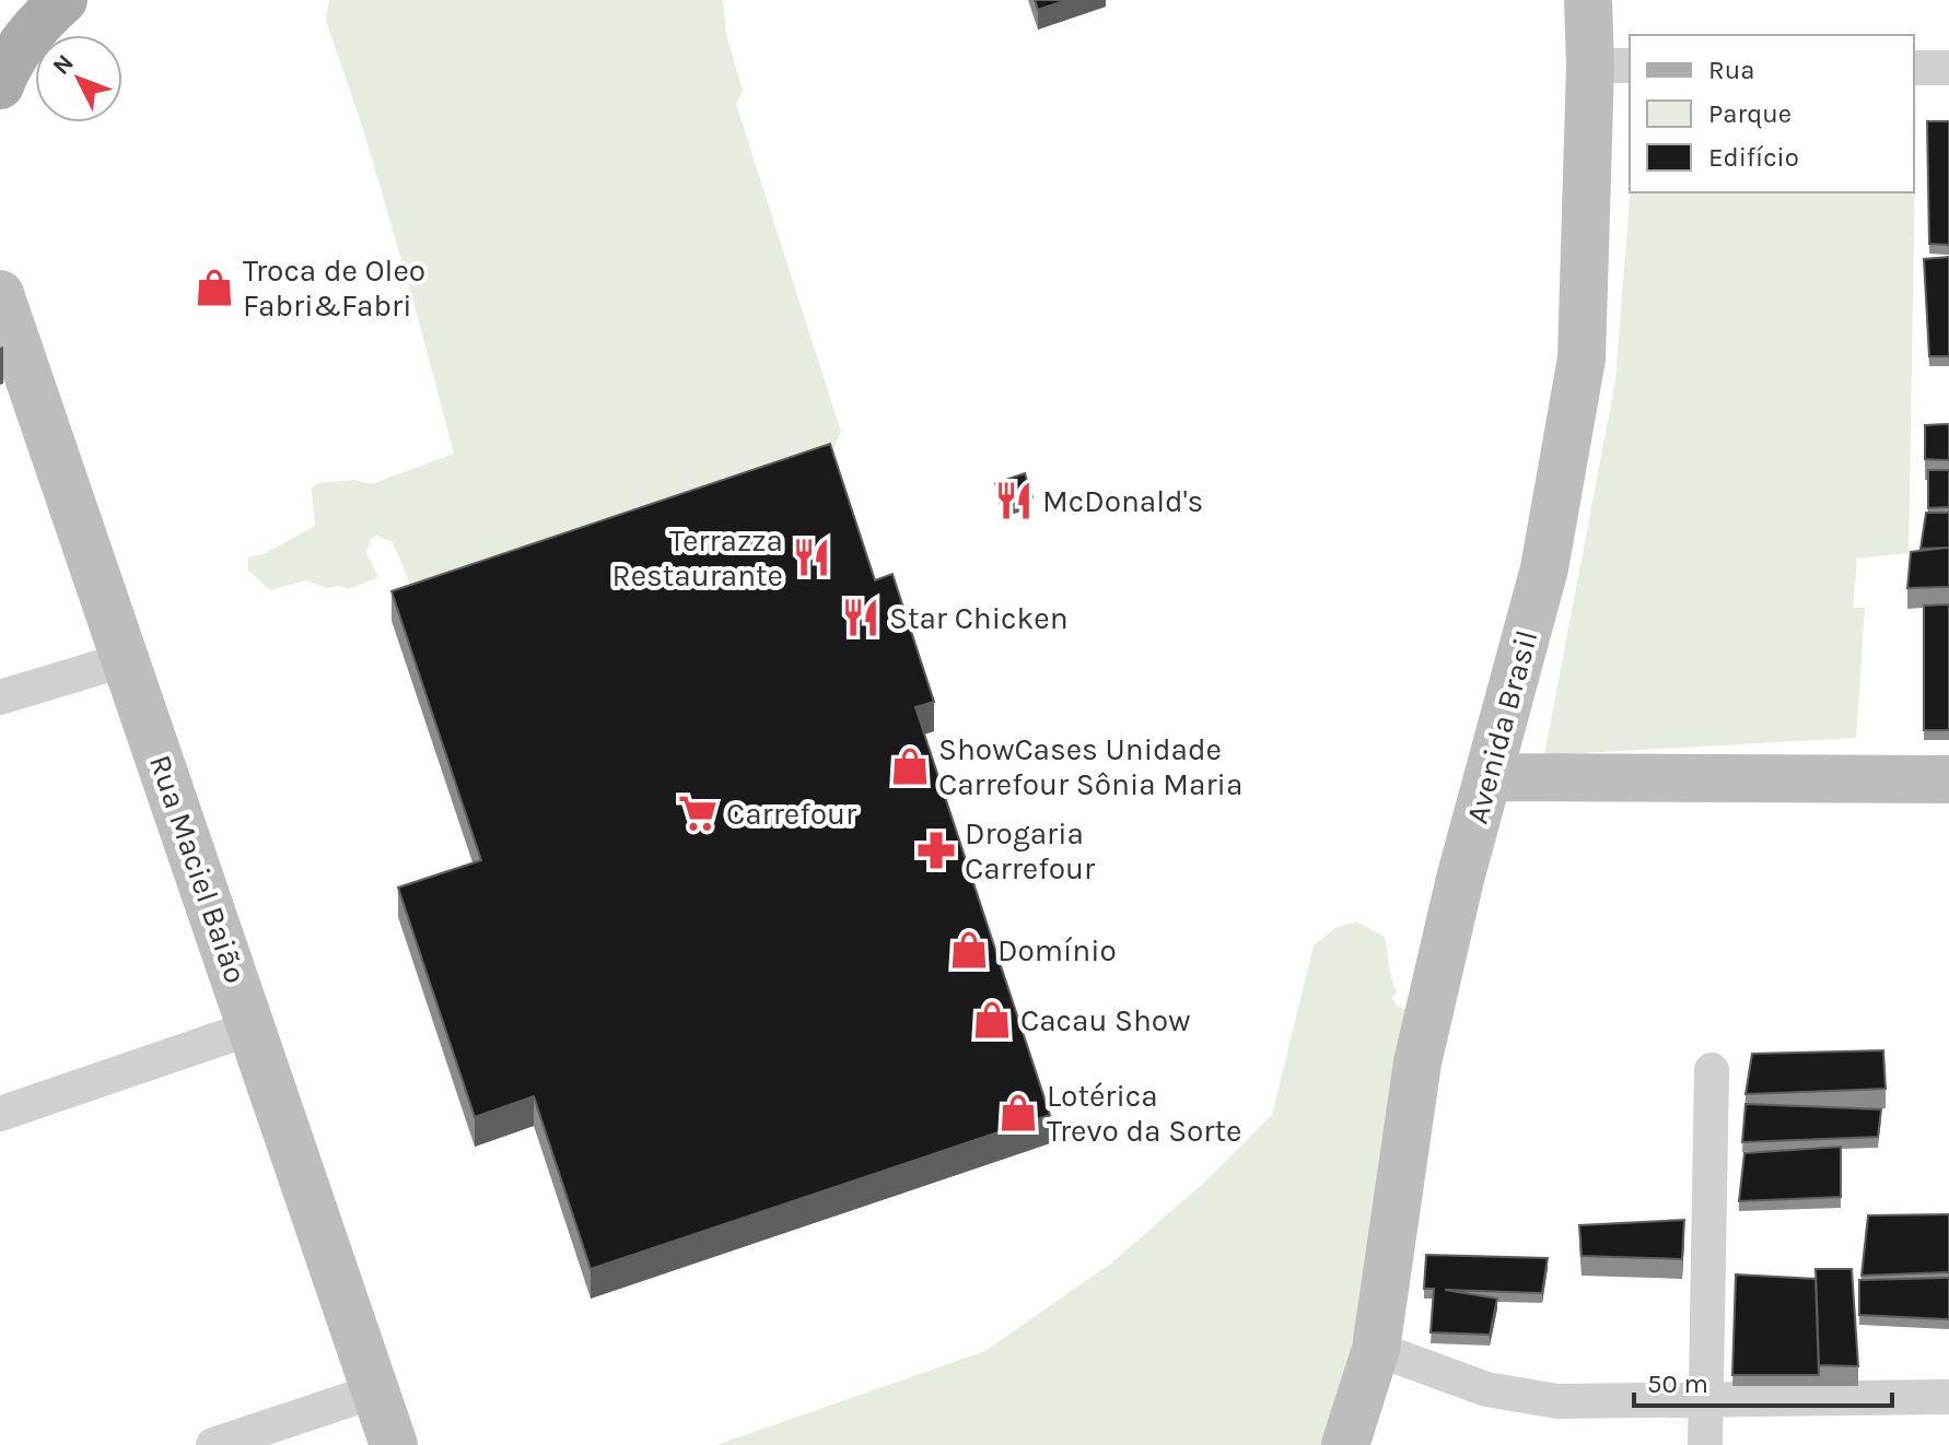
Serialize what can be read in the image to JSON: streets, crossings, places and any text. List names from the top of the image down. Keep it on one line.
{"streets":{"main road":["Avenida Brasil","Rua Maciel Baião"]},"places":{"shop":["Troca de Oleo Fabri&Fabri","ShowCases Unidade Carrefour Sônia Maria","Domínio","Cacau Show","Lotérica Trevo da Sorte"],"restaurant":["McDonald's","Terrazza Restaurante","Star Chicken"],"supermarket":["Carrefour"],"pharmacy":["Drogaria Carrefour"]},"legend":["Rua","Parque","Edifício"],"scale_bar":"50 m","north":"top left"}
